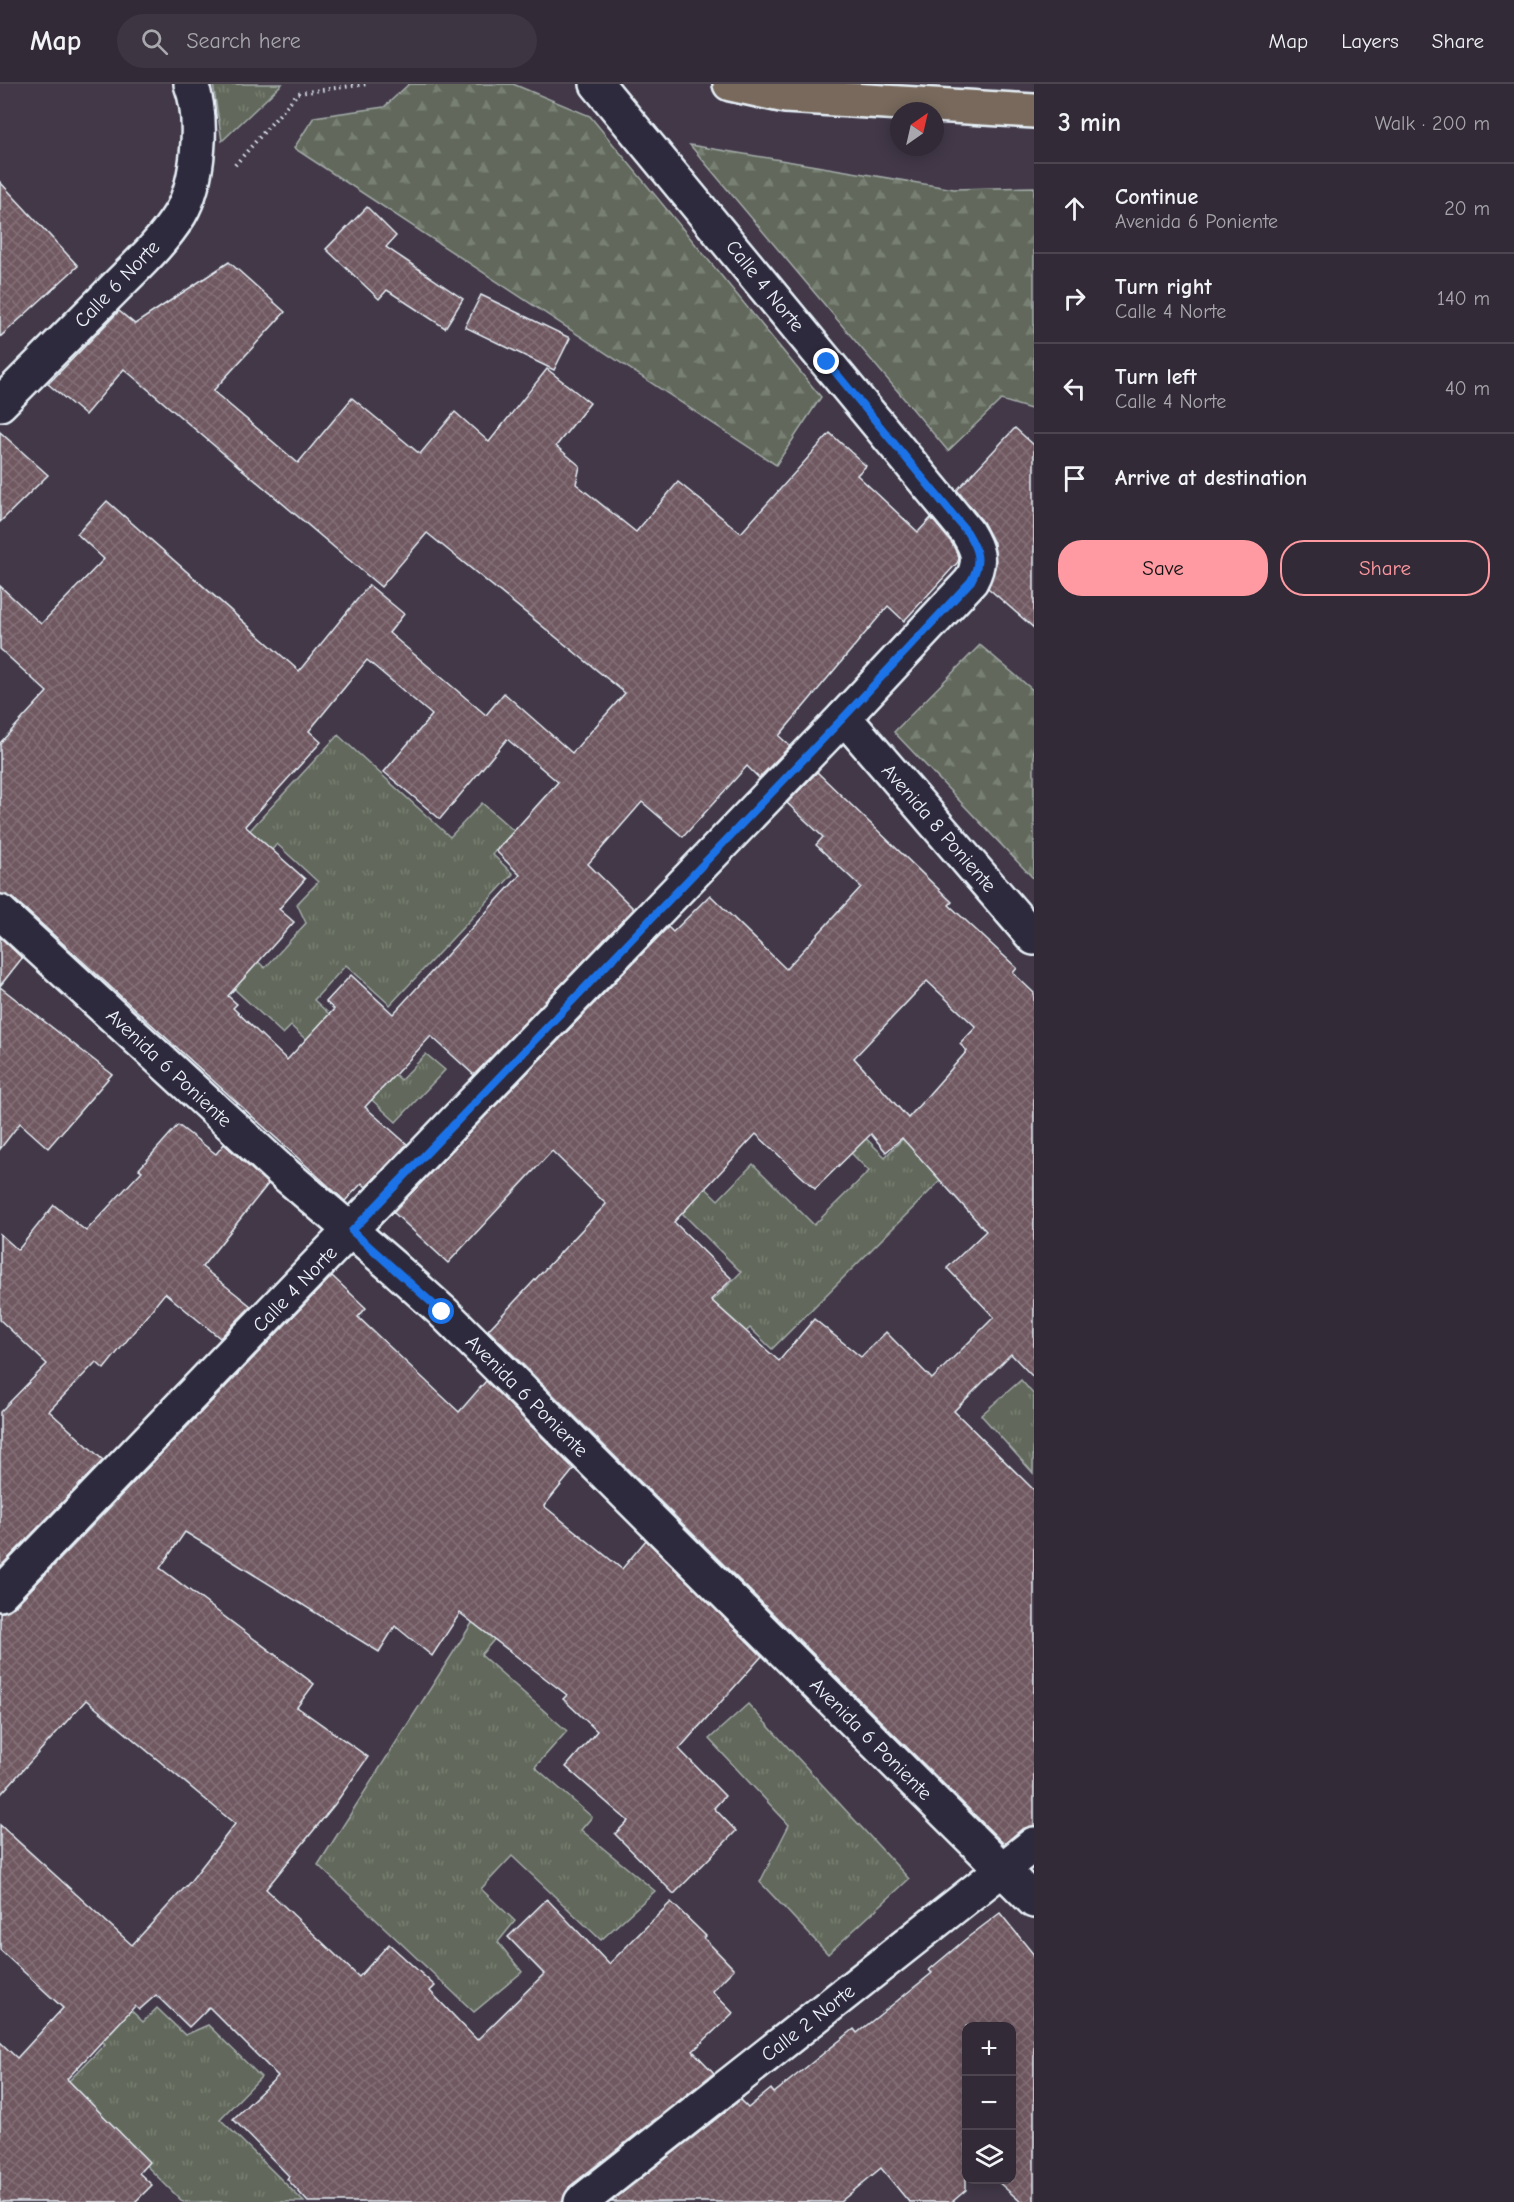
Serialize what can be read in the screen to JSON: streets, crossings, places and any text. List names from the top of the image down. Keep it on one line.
{"streets":{"street":["Calle 6 Norte","Calle 4 Norte","Avenida 8 Poniente","Avenida 6 Poniente","Calle 2 Norte"]},"crossings":[["Calle 4 Norte","Avenida 8 Poniente"],["Calle 4 Norte","Avenida 6 Poniente"],["Avenida 6 Poniente","Calle 2 Norte"]],"north":"top right","page":{"header":"Map","search":"Search here","nav":["Map","Layers","Share"],"heading":["3 min","Walk · 200 m"],"list":[["Continue","Avenida 6 Poniente","20 m"],["Turn right","Calle 4 Norte","140 m"],["Turn left","Calle 4 Norte","40 m"],"Arrive at destination"],"buttons":["Save","Share"],"map_buttons":["+","−"]}}
